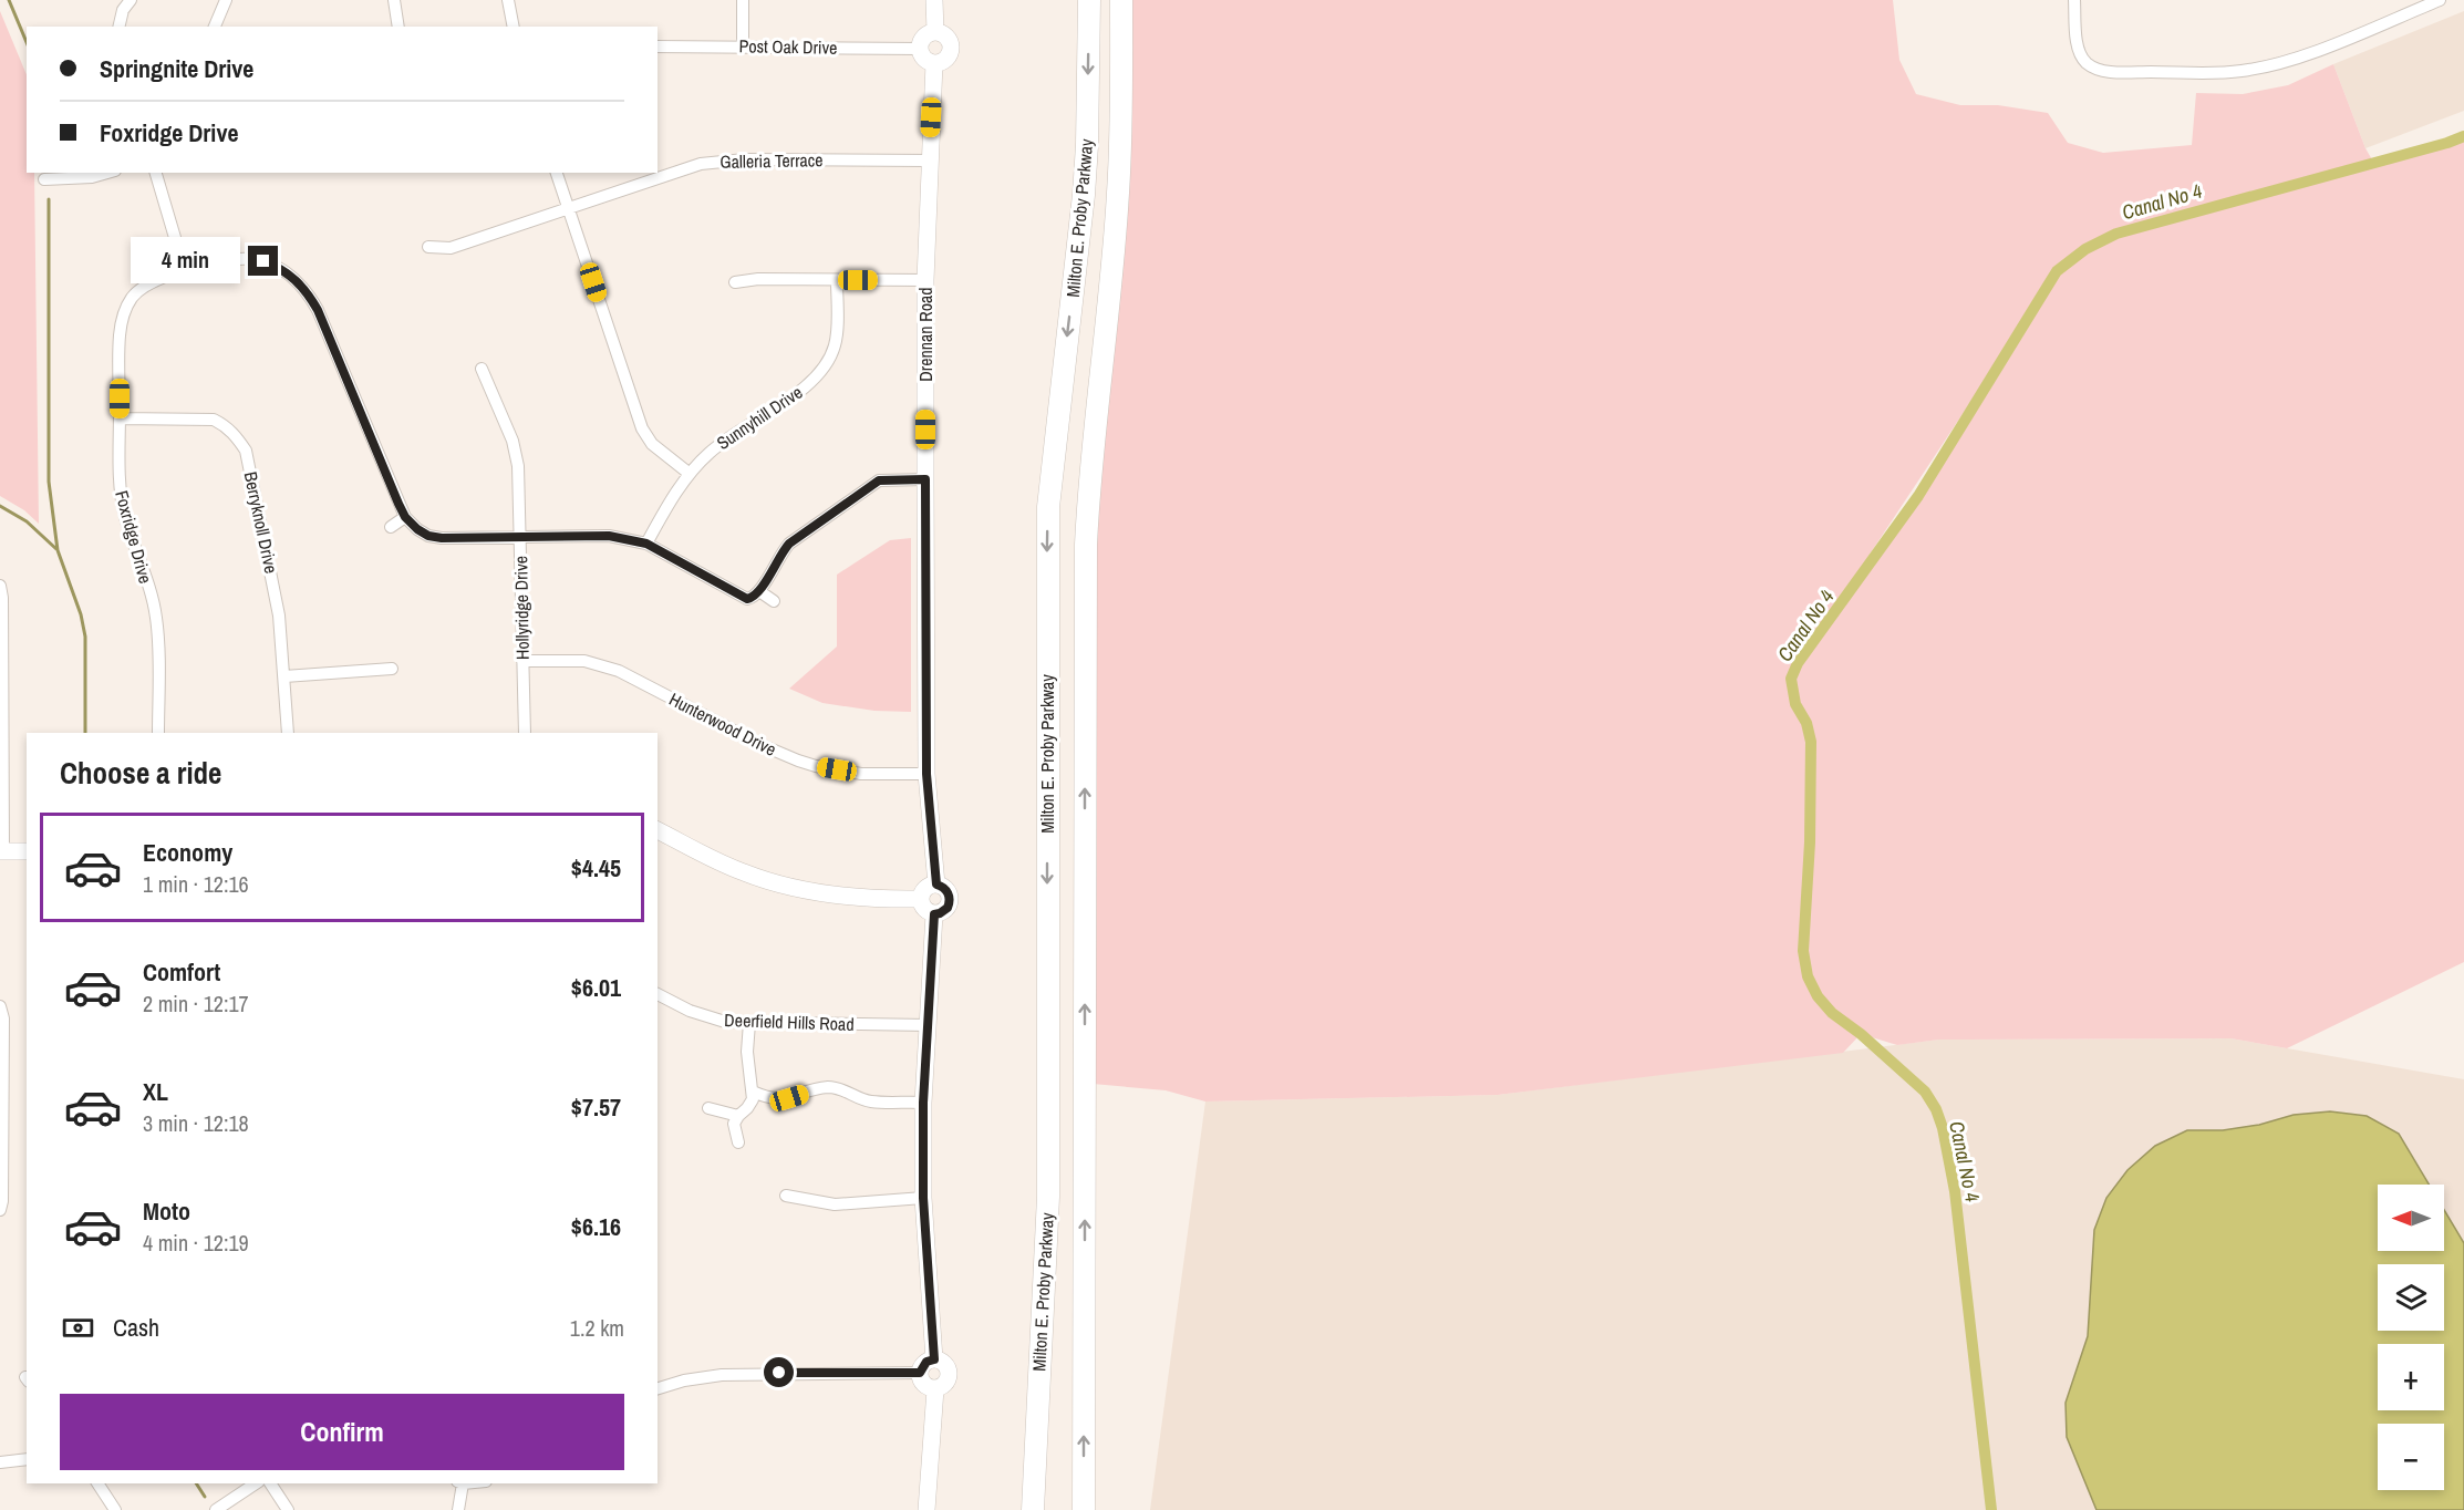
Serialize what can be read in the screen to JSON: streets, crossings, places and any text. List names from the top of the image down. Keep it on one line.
{"streets":{"highway":["Milton E. Proby Parkway"],"street":["Post Oak Drive","Galleria Terrace","Drennan Road","Sunnyhill Drive","Berryknoll Drive","Foxridge Drive","Hollyridge Drive","Hunterwood Drive","Deerfield Hills Road"]},"crossings":[["Post Oak Drive","Drennan Road"],["Galleria Terrace","Drennan Road"],["Drennan Road","Hunterwood Drive"],["Berryknoll Drive","Foxridge Drive"],["Hollyridge Drive","Hunterwood Drive"]],"water":["Canal No 4"],"north":"left","page":{"banner":["Springnite Drive","Foxridge Drive"],"bubble":"4 min","heading":"Choose a ride","list":[{"name":"Economy","note":"1 min · 12:16","value":"$4.45"},{"name":"Comfort","note":"2 min · 12:17","value":"$6.01"},{"name":"XL","note":"3 min · 12:18","value":"$7.57"},{"name":"Moto","note":"4 min · 12:19","value":"$6.16"}],"map_buttons":["+","−"],"pay":["Cash","1.2 km"],"buttons":"Confirm"}}
